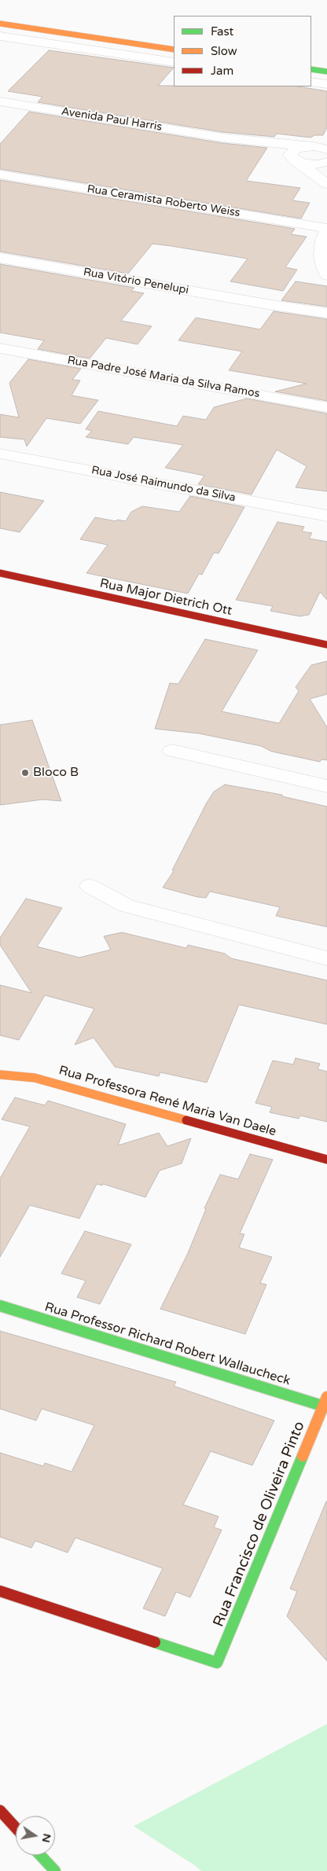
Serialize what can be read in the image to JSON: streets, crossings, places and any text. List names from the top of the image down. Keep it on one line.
{"streets":{"street":["Avenida Paul Harris","Rua Ceramista Roberto Weiss","Rua Vitório Penelupi","Rua Padre José Maria da Silva Ramos","Rua José Raimundo da Silva","Rua Major Dietrich Ott","Rua Professora René Maria Van Daele","Rua Professor Richard Robert Wallaucheck","Rua Francisco de Oliveira Pinto"]},"crossings":[["Rua Professor Richard Robert Wallaucheck","Rua Francisco de Oliveira Pinto"]],"places":["Bloco B"],"legend":["Fast","Slow","Jam"],"north":"right"}
